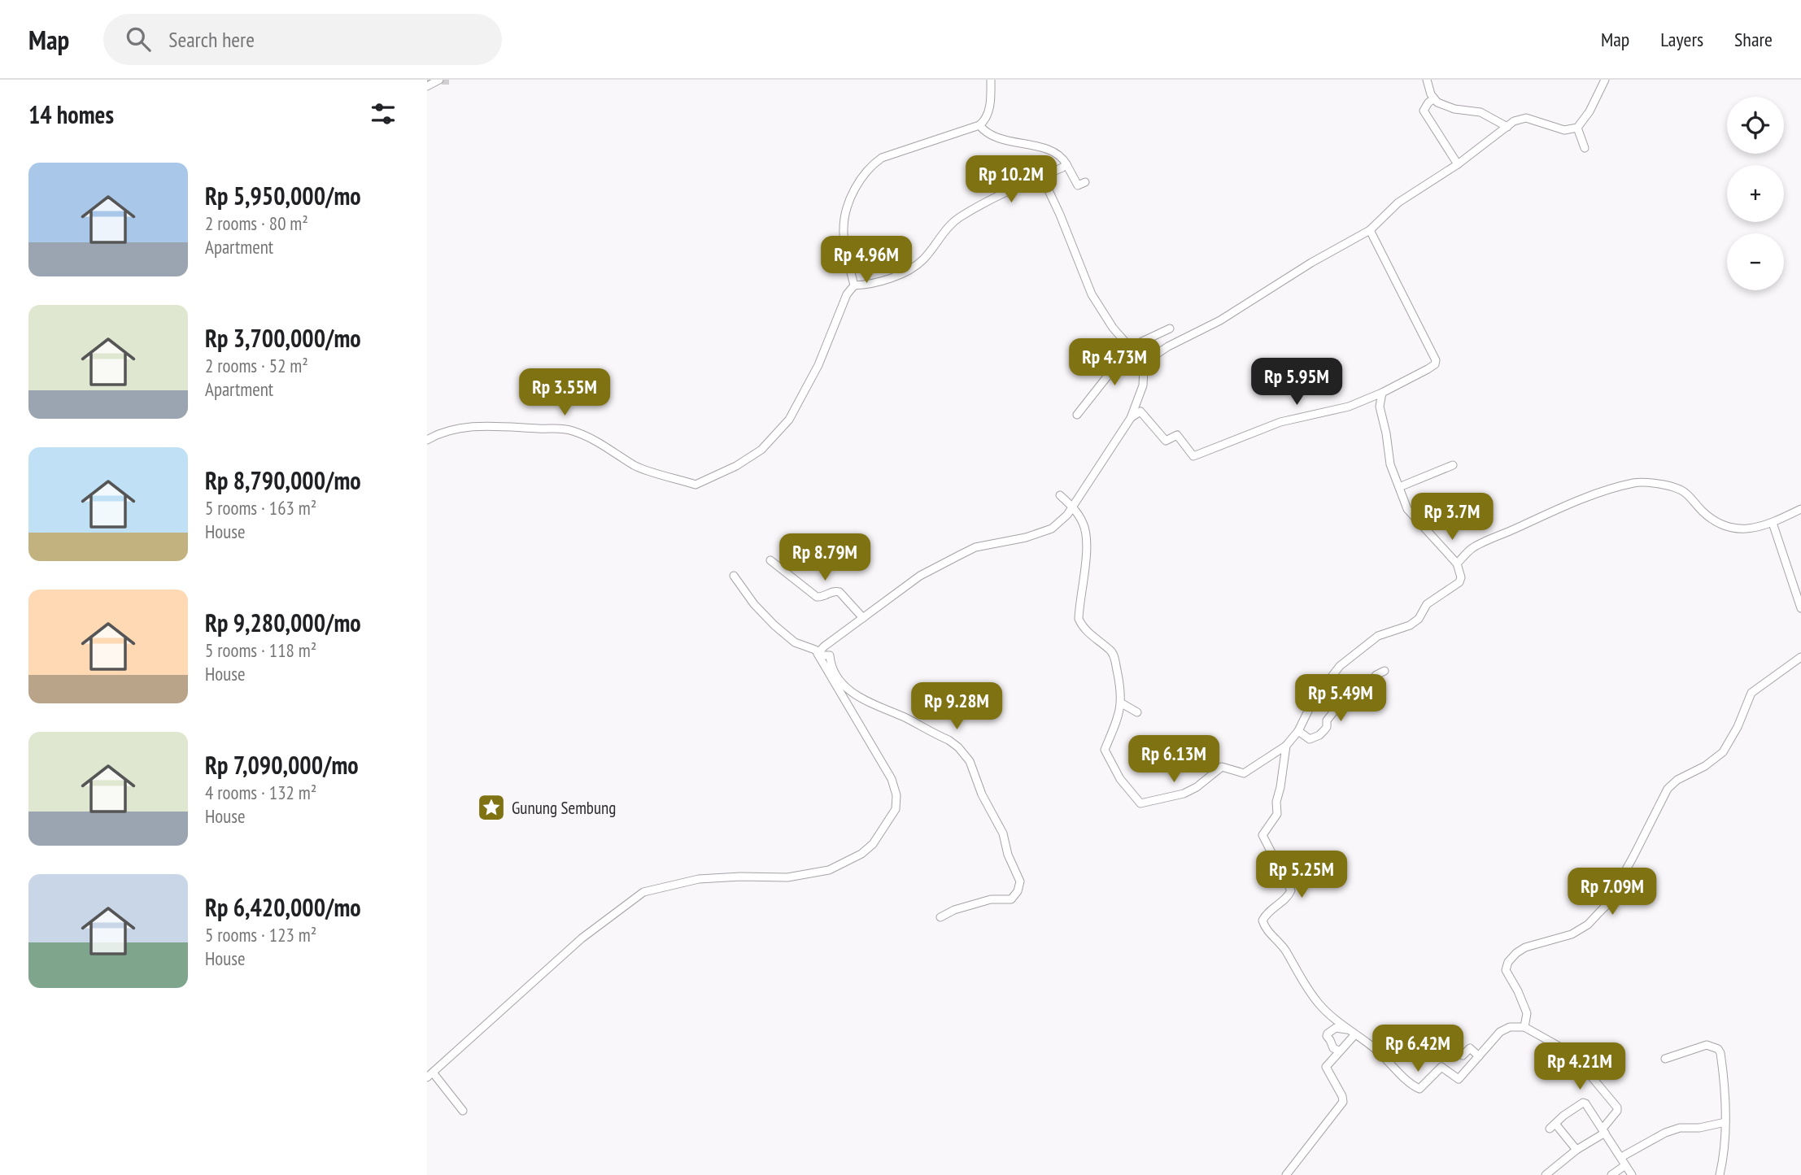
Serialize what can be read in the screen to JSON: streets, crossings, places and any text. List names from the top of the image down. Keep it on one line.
{"places":{"place":["Gunung Sembung"]},"page":{"header":"Map","search":"Search here","nav":["Map","Layers","Share"],"heading":"14 homes","map_buttons":["+","−"],"list":[{"name":"Rp 5,950,000/mo","note":"2 rooms · 80 m² · Apartment"},{"name":"Rp 3,700,000/mo","note":"2 rooms · 52 m² · Apartment"},{"name":"Rp 8,790,000/mo","note":"5 rooms · 163 m² · House"},{"name":"Rp 9,280,000/mo","note":"5 rooms · 118 m² · House"},{"name":"Rp 7,090,000/mo","note":"4 rooms · 132 m² · House"},{"name":"Rp 6,420,000/mo","note":"5 rooms · 123 m² · House"}],"price":["Rp 10.2M","Rp 4.96M","Rp 4.73M","Rp 5.95M","Rp 3.55M","Rp 3.7M","Rp 8.79M","Rp 5.49M","Rp 9.28M","Rp 6.13M","Rp 5.25M","Rp 7.09M","Rp 6.42M","Rp 4.21M"]}}
